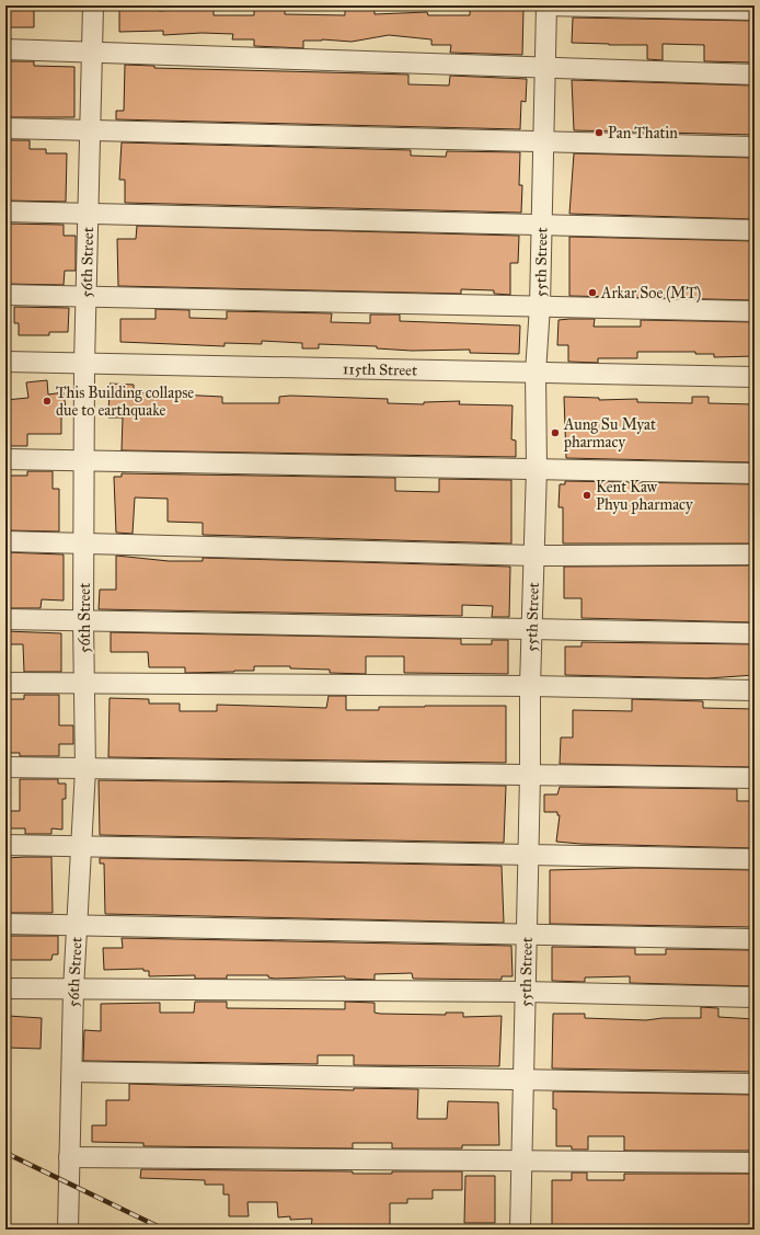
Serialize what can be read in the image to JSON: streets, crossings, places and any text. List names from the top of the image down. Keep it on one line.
{"streets":{"street":["56th Street","55th Street","115th Street"]},"crossings":[["56th Street","115th Street"],["55th Street","115th Street"]],"places":["Pan Thatin","Arkar Soe (MT)","This Building collapse due to earthquake","Aung Su Myat pharmacy","Kent Kaw Phyu pharmacy"]}
